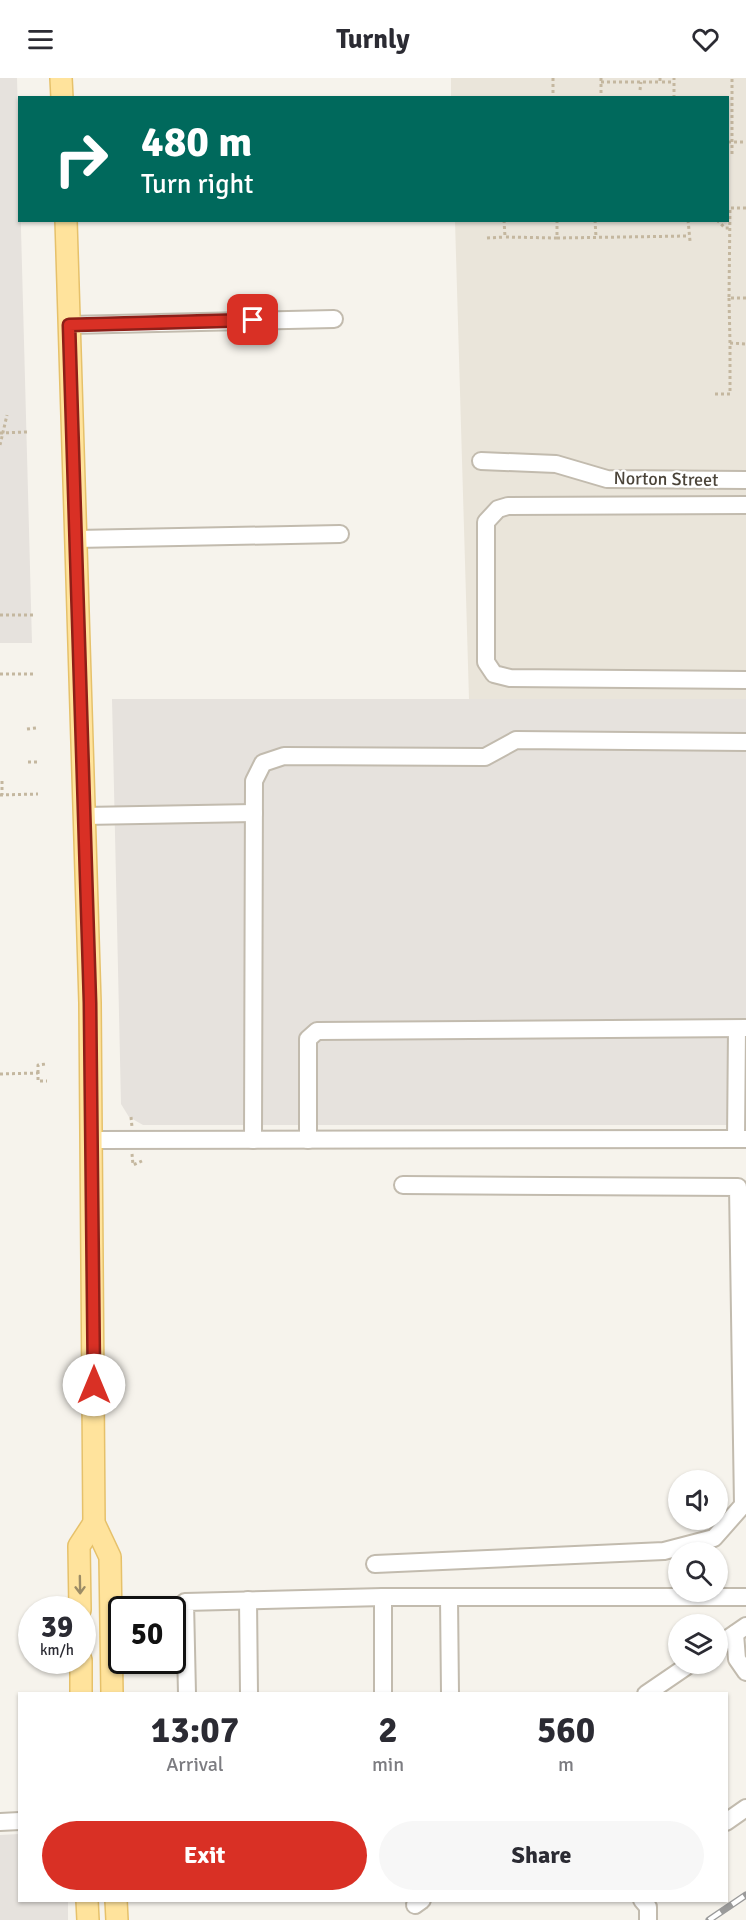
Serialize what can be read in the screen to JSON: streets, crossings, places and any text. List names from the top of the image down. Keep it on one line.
{"streets":{"street":["Norton Street"]},"page":{"header":"Turnly","turn":["480 m","Turn right"],"speed":"39 km/h","limit":"50","eta":["13:07","Arrival","2","min","560","m"],"buttons":["Exit","Share"]}}
